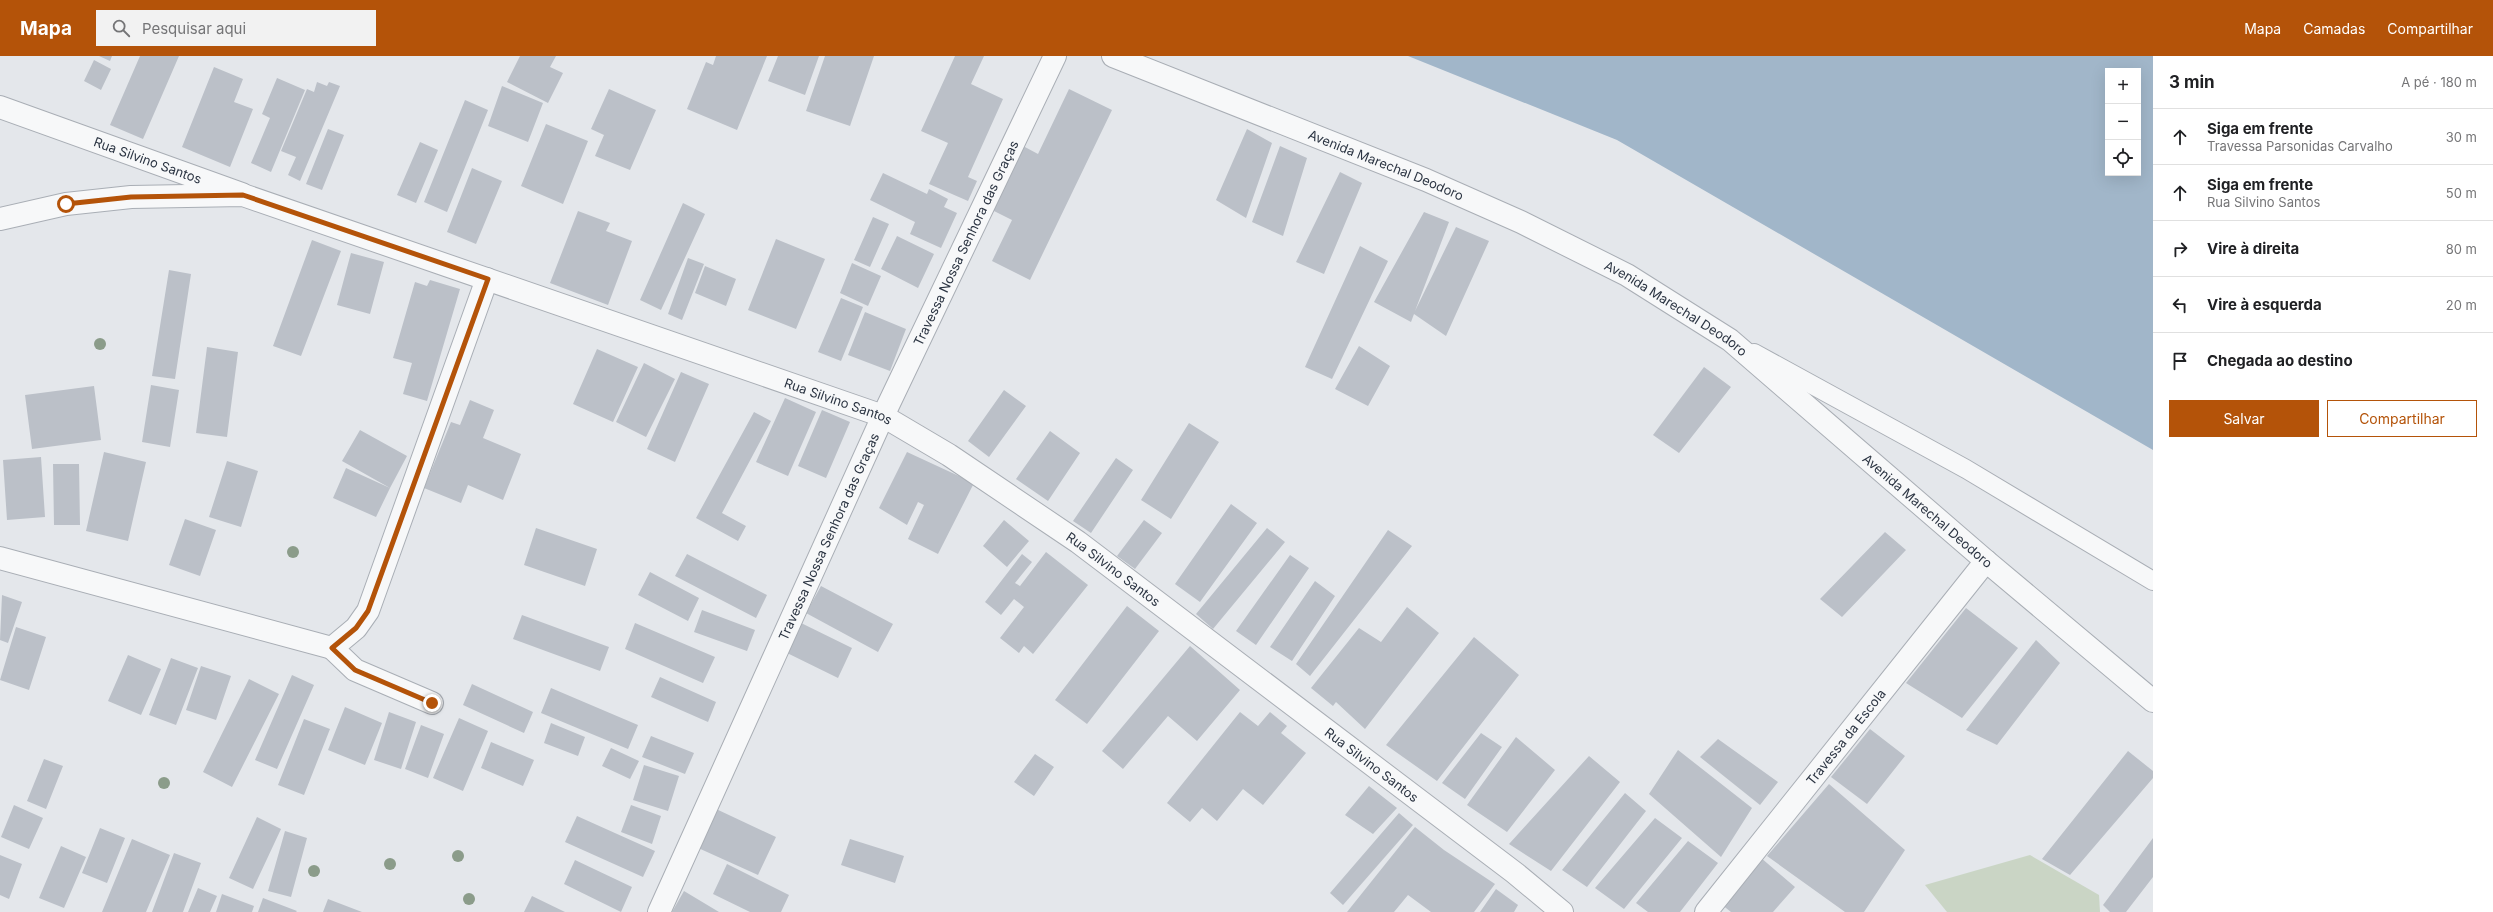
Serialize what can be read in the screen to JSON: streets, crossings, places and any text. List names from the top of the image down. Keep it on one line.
{"streets":{"street":["Rua Silvino Santos","Avenida Marechal Deodoro","Travessa Nossa Senhora das Graças","Travessa da Escola"]},"crossings":[["Rua Silvino Santos","Travessa Nossa Senhora das Graças"],["Avenida Marechal Deodoro","Travessa da Escola"]],"page":{"header":"Mapa","search":"Pesquisar aqui","nav":["Mapa","Camadas","Compartilhar"],"heading":["3 min","A pé · 180 m"],"map_buttons":["+","−"],"list":[["Siga em frente","Travessa Parsonidas Carvalho","30 m"],["Siga em frente","Rua Silvino Santos","50 m"],["Vire à direita","80 m"],["Vire à esquerda","20 m"],"Chegada ao destino"],"buttons":["Salvar","Compartilhar"]}}
